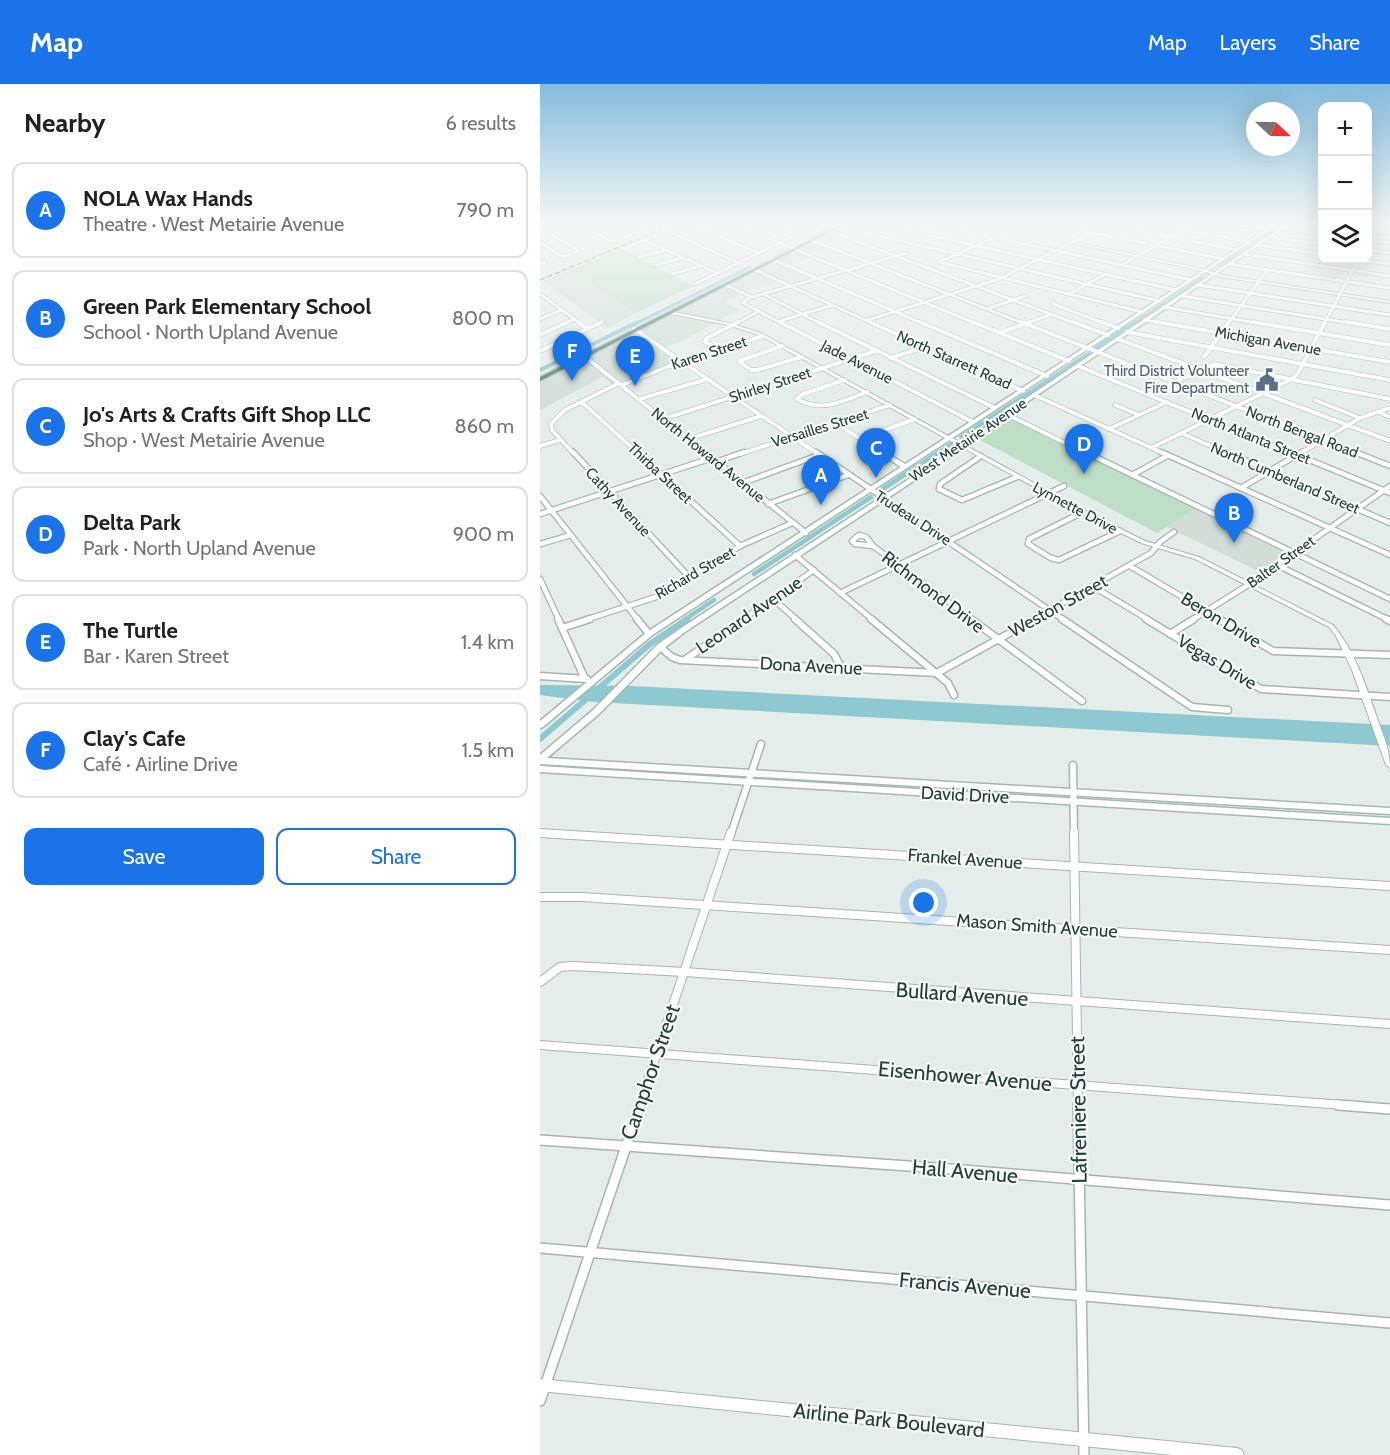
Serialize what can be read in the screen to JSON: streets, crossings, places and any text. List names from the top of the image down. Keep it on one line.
{"streets":{"main road":["West Metairie Avenue","David Drive"],"street":["Michigan Avenue","Karen Street","North Starrett Road","Jade Avenue","Shirley Street","Versailles Street","North Bengal Road","North Atlanta Street","North Howard Avenue","Thirba Street","North Cumberland Street","Cathy Avenue","Lynnette Drive","Trudeau Drive","Balter Street","Richard Street","Richmond Drive","Weston Street","Leonard Avenue","Beron Drive","Vegas Drive","Dona Avenue","Frankel Avenue","Mason Smith Avenue","Bullard Avenue","Camphor Street","Eisenhower Avenue","Lafreniere Street","Hall Avenue","Francis Avenue","Airline Park Boulevard"]},"crossings":[["Michigan Avenue","West Metairie Avenue"],["Karen Street","North Howard Avenue"],["Karen Street","Thirba Street"],["Karen Street","Cathy Avenue"],["Karen Street","Lynnette Drive"],["Karen Street","Trudeau Drive"],["North Starrett Road","West Metairie Avenue"],["North Starrett Road","Balter Street"],["Jade Avenue","Shirley Street"],["Jade Avenue","West Metairie Avenue"],["Shirley Street","North Howard Avenue"],["Shirley Street","Lynnette Drive"],["Shirley Street","Trudeau Drive"],["Versailles Street","North Howard Avenue"],["Versailles Street","Thirba Street"],["Versailles Street","Cathy Avenue"],["Versailles Street","Lynnette Drive"],["Versailles Street","Trudeau Drive"],["North Bengal Road","West Metairie Avenue"],["North Atlanta Street","West Metairie Avenue"],["North Atlanta Street","Balter Street"],["West Metairie Avenue","North Howard Avenue"],["West Metairie Avenue","Lynnette Drive"],["West Metairie Avenue","Trudeau Drive"],["West Metairie Avenue","David Drive"],["North Howard Avenue","Richard Street"],["Thirba Street","Richard Street"],["North Cumberland Street","Balter Street"],["Cathy Avenue","Richard Street"],["Lynnette Drive","Balter Street"],["Lynnette Drive","Weston Street"],["Lynnette Drive","Beron Drive"],["Lynnette Drive","Vegas Drive"],["Trudeau Drive","Weston Street"],["Balter Street","Beron Drive"],["Balter Street","Vegas Drive"],["Richmond Drive","Weston Street"],["Weston Street","Beron Drive"],["Weston Street","Vegas Drive"],["Weston Street","Dona Avenue"],["Leonard Avenue","Dona Avenue"],["David Drive","Camphor Street"],["David Drive","Lafreniere Street"],["Frankel Avenue","Camphor Street"],["Frankel Avenue","Lafreniere Street"],["Mason Smith Avenue","Camphor Street"],["Mason Smith Avenue","Lafreniere Street"],["Bullard Avenue","Camphor Street"],["Bullard Avenue","Lafreniere Street"],["Camphor Street","Eisenhower Avenue"],["Camphor Street","Hall Avenue"],["Camphor Street","Francis Avenue"],["Camphor Street","Airline Park Boulevard"],["Eisenhower Avenue","Lafreniere Street"],["Lafreniere Street","Hall Avenue"],["Lafreniere Street","Francis Avenue"],["Lafreniere Street","Airline Park Boulevard"]],"places":{"public building":["Third District Volunteer Fire Department"]},"north":"right","page":{"header":"Map","nav":["Map","Layers","Share"],"heading":["Nearby","6 results"],"map_buttons":["+","−"],"list":[{"mark":"A","name":"NOLA Wax Hands","note":"Theatre · West Metairie Avenue","value":"790 m"},{"mark":"B","name":"Green Park Elementary School","note":"School · North Upland Avenue","value":"800 m"},{"mark":"C","name":"Jo's Arts & Crafts Gift Shop LLC","note":"Shop · West Metairie Avenue","value":"860 m"},{"mark":"D","name":"Delta Park","note":"Park · North Upland Avenue","value":"900 m"},{"mark":"E","name":"The Turtle","note":"Bar · Karen Street","value":"1.4 km"},{"mark":"F","name":"Clay's Cafe","note":"Café · Airline Drive","value":"1.5 km"}],"pins":["F","E","D","C","A","B"],"buttons":["Save","Share"]}}
